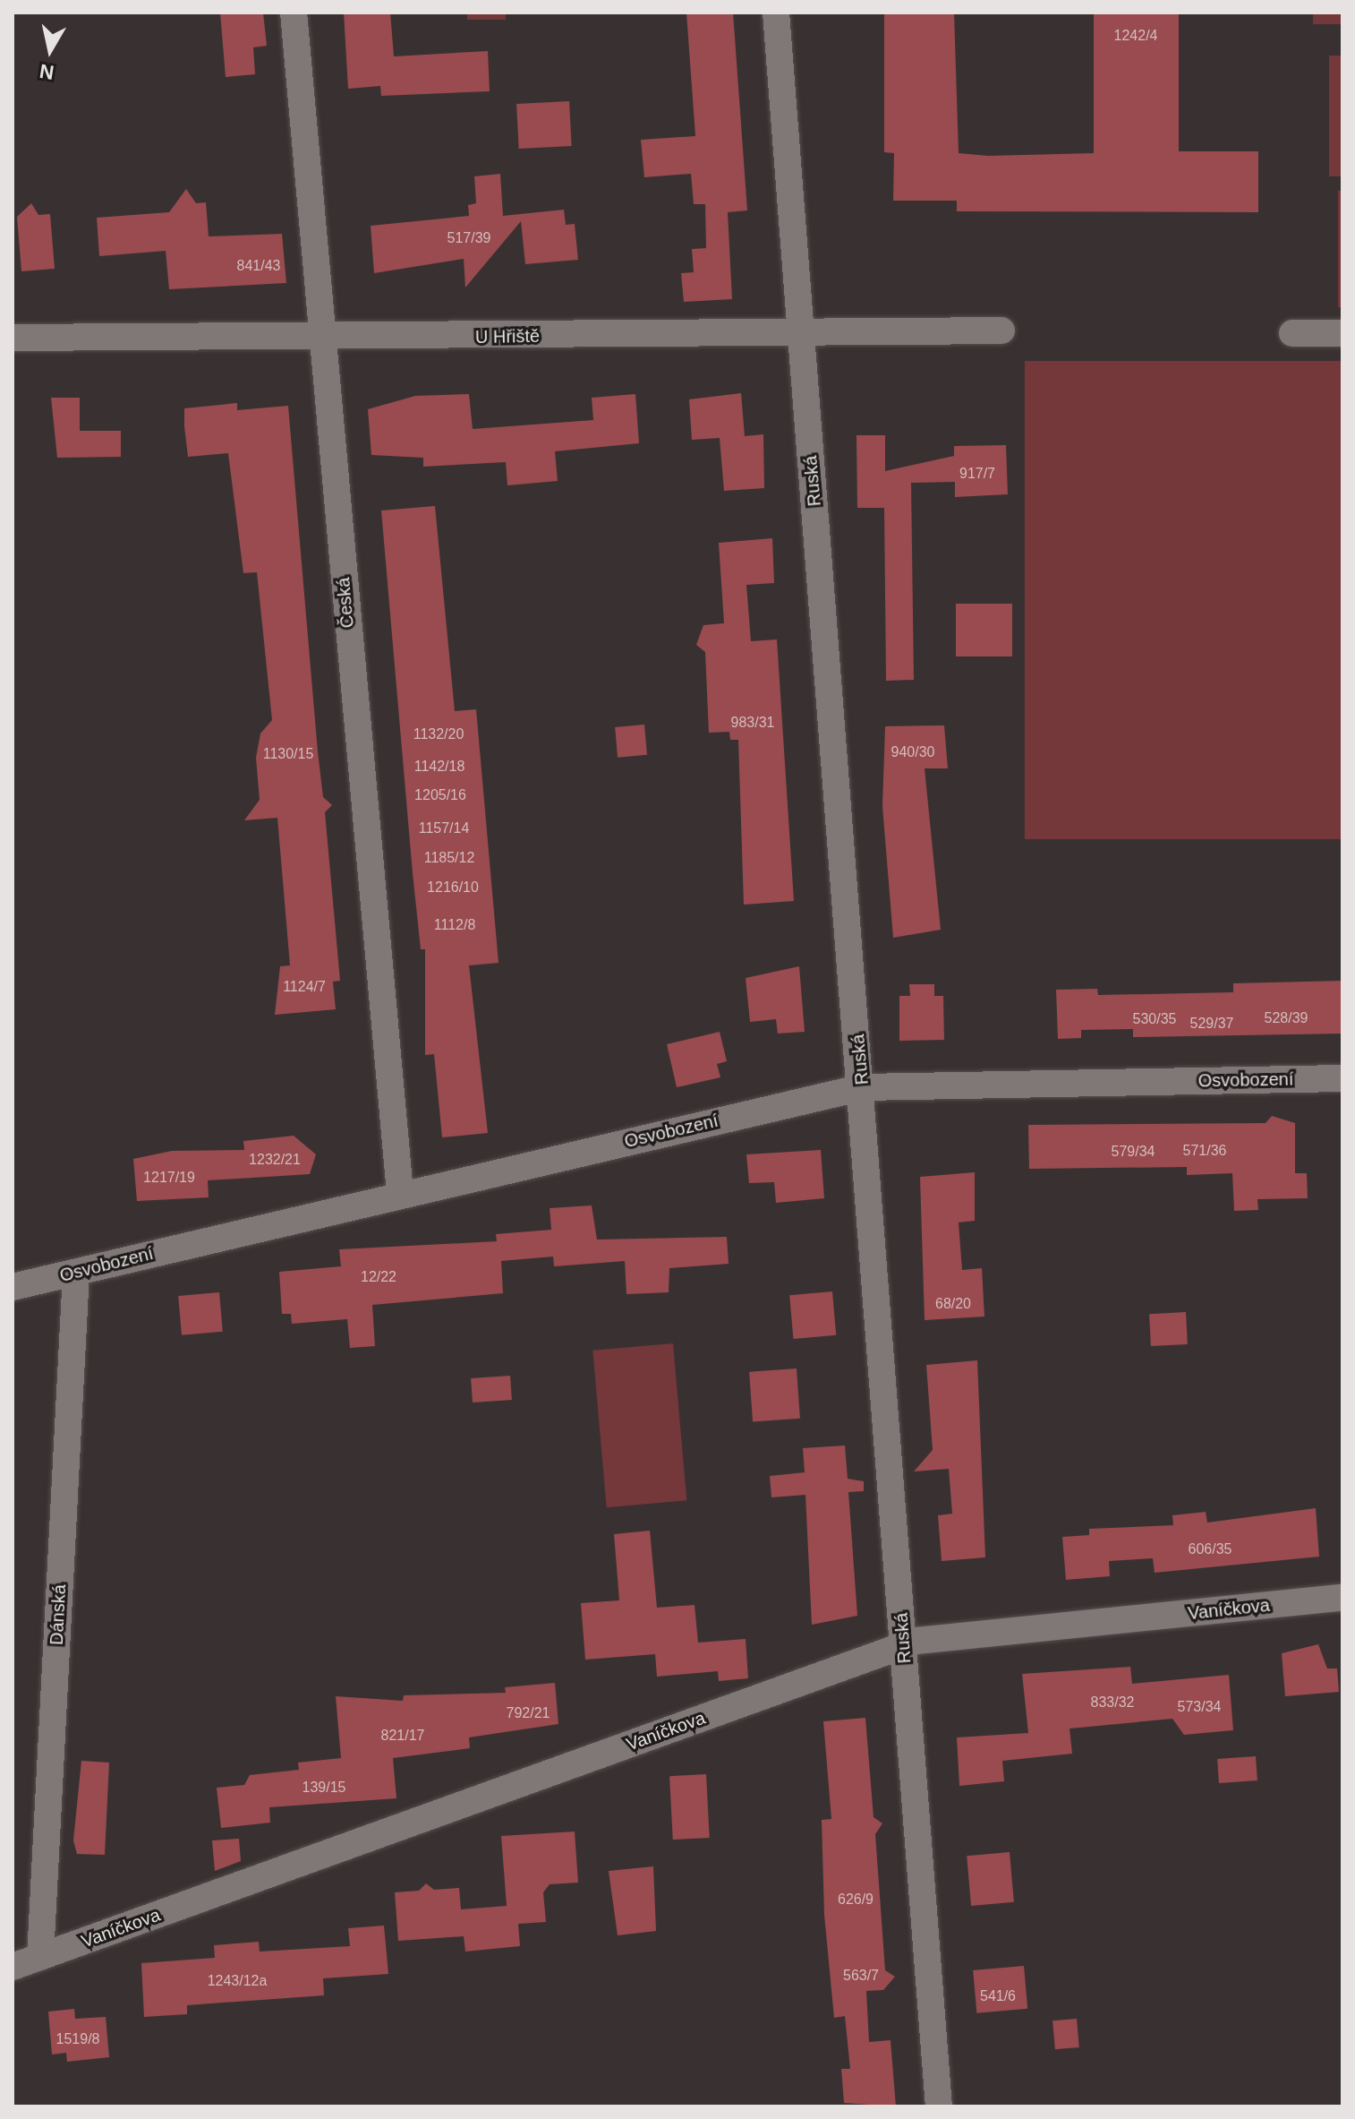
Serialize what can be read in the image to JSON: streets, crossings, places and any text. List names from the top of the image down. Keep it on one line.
{"streets":{"street":["U Hřiště","Ruská","Česká","Osvobození","Vaníčkova","Dánská"]},"crossings":[["U Hřiště","Ruská"],["U Hřiště","Česká"],["Ruská","Osvobození"],["Ruská","Vaníčkova"],["Česká","Osvobození"],["Osvobození","Dánská"],["Vaníčkova","Dánská"]],"house_numbers":["1242/4","517/39","841/43","917/7","983/31","1132/20","940/30","1130/15","1142/18","1205/16","1157/14","1185/12","1216/10","1112/8","1124/7","528/39","530/35","529/37","571/36","579/34","1232/21","1217/19","12/22","68/20","606/35","833/32","573/34","792/21","821/17","139/15","626/9","563/7","1243/12a","541/6","1519/8"],"north":"bottom"}
